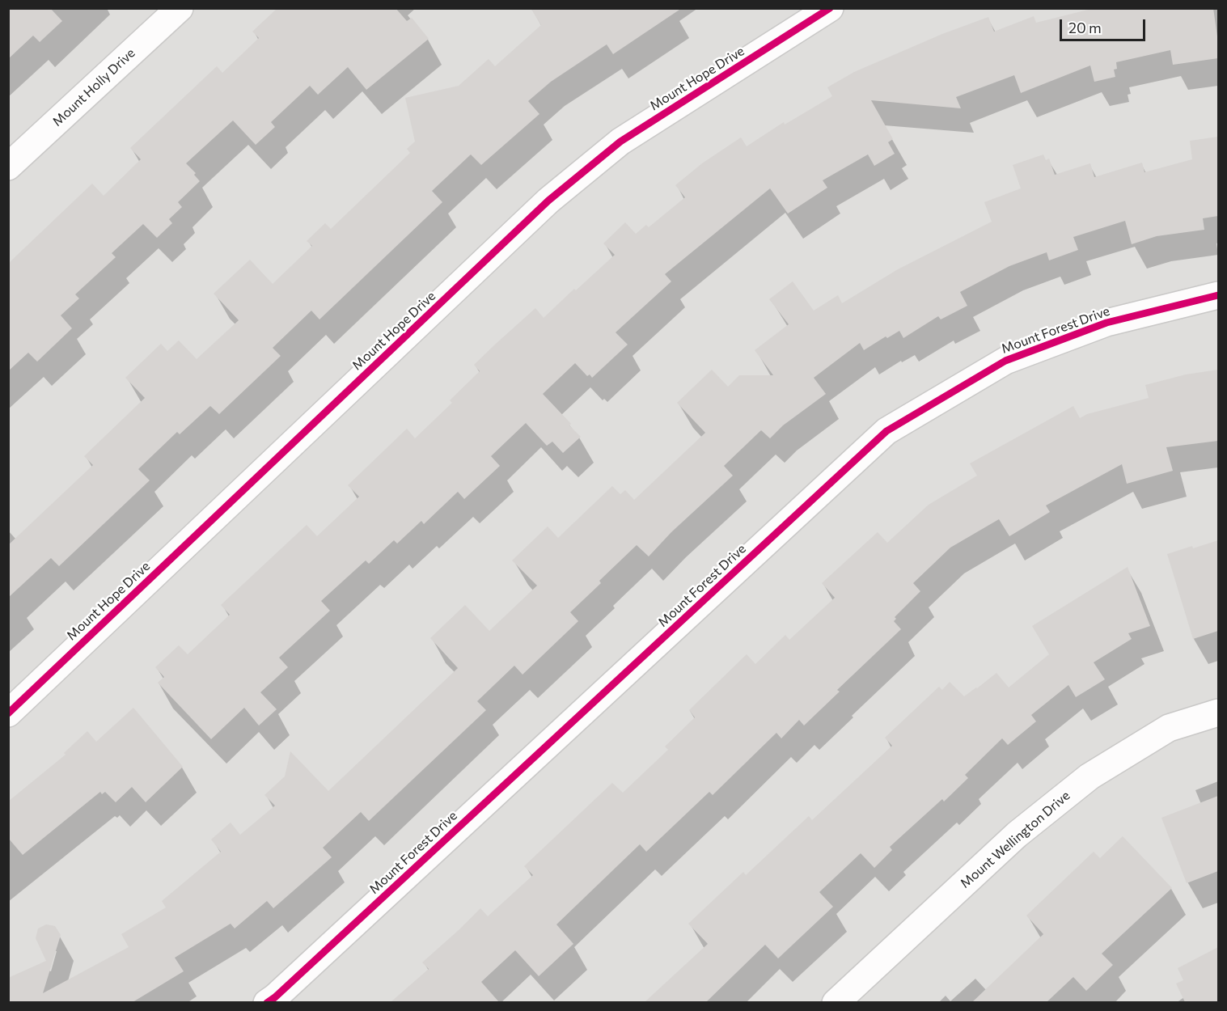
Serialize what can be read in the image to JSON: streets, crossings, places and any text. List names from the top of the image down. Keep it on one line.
{"streets":{"street":["Mount Hope Drive","Mount Holly Drive","Mount Forest Drive","Mount Wellington Drive"]},"scale_bar":"20 m"}
